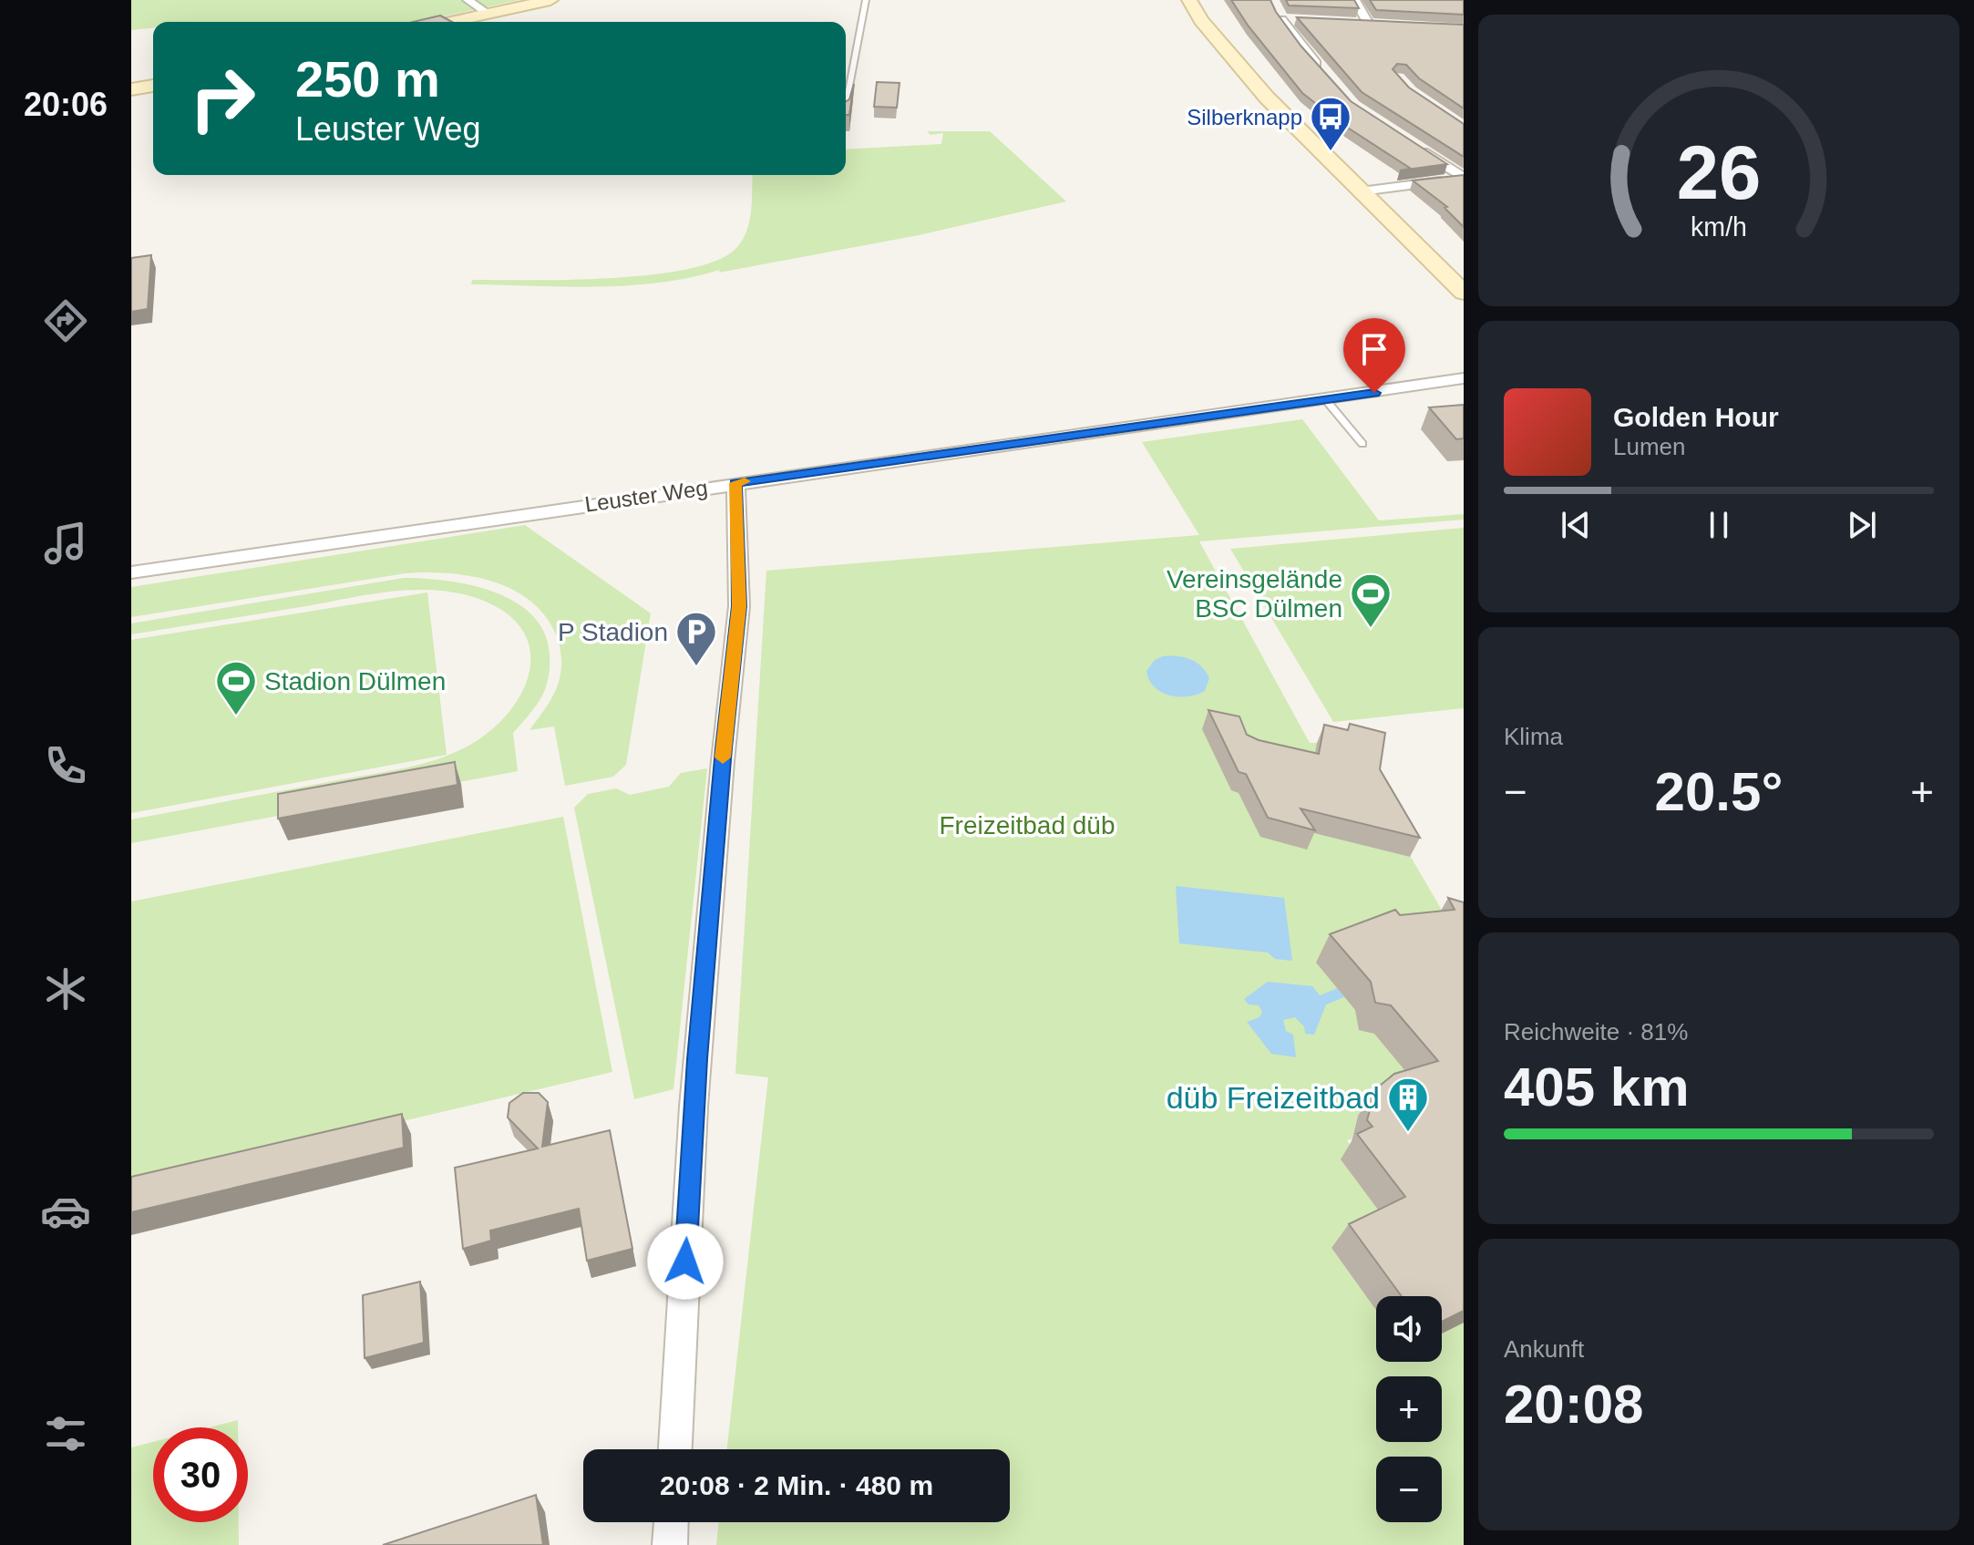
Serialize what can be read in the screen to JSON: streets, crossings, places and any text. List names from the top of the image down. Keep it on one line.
{"streets":{"street":["Leuster Weg"]},"parks":["Freizeitbad düb"],"places":{"bus stop":["Silberknapp"],"sports":["Vereinsgelände BSC Dülmen","Stadion Dülmen"],"parking":["P Stadion"],"building":["düb Freizeitbad"]},"page":{"tabs":"20:06","turn":["250 m","Leuster Weg"],"song":["Golden Hour","Lumen"],"tile":["Klima",["Reichweite · 81%","405 km"],["Ankunft","20:08"]],"heat":["−","20.5°","+"],"map_buttons":["+","−"],"limit":"30","trip":"20:08 · 2 Min. · 480 m","gauge":["26","km/h"]}}
